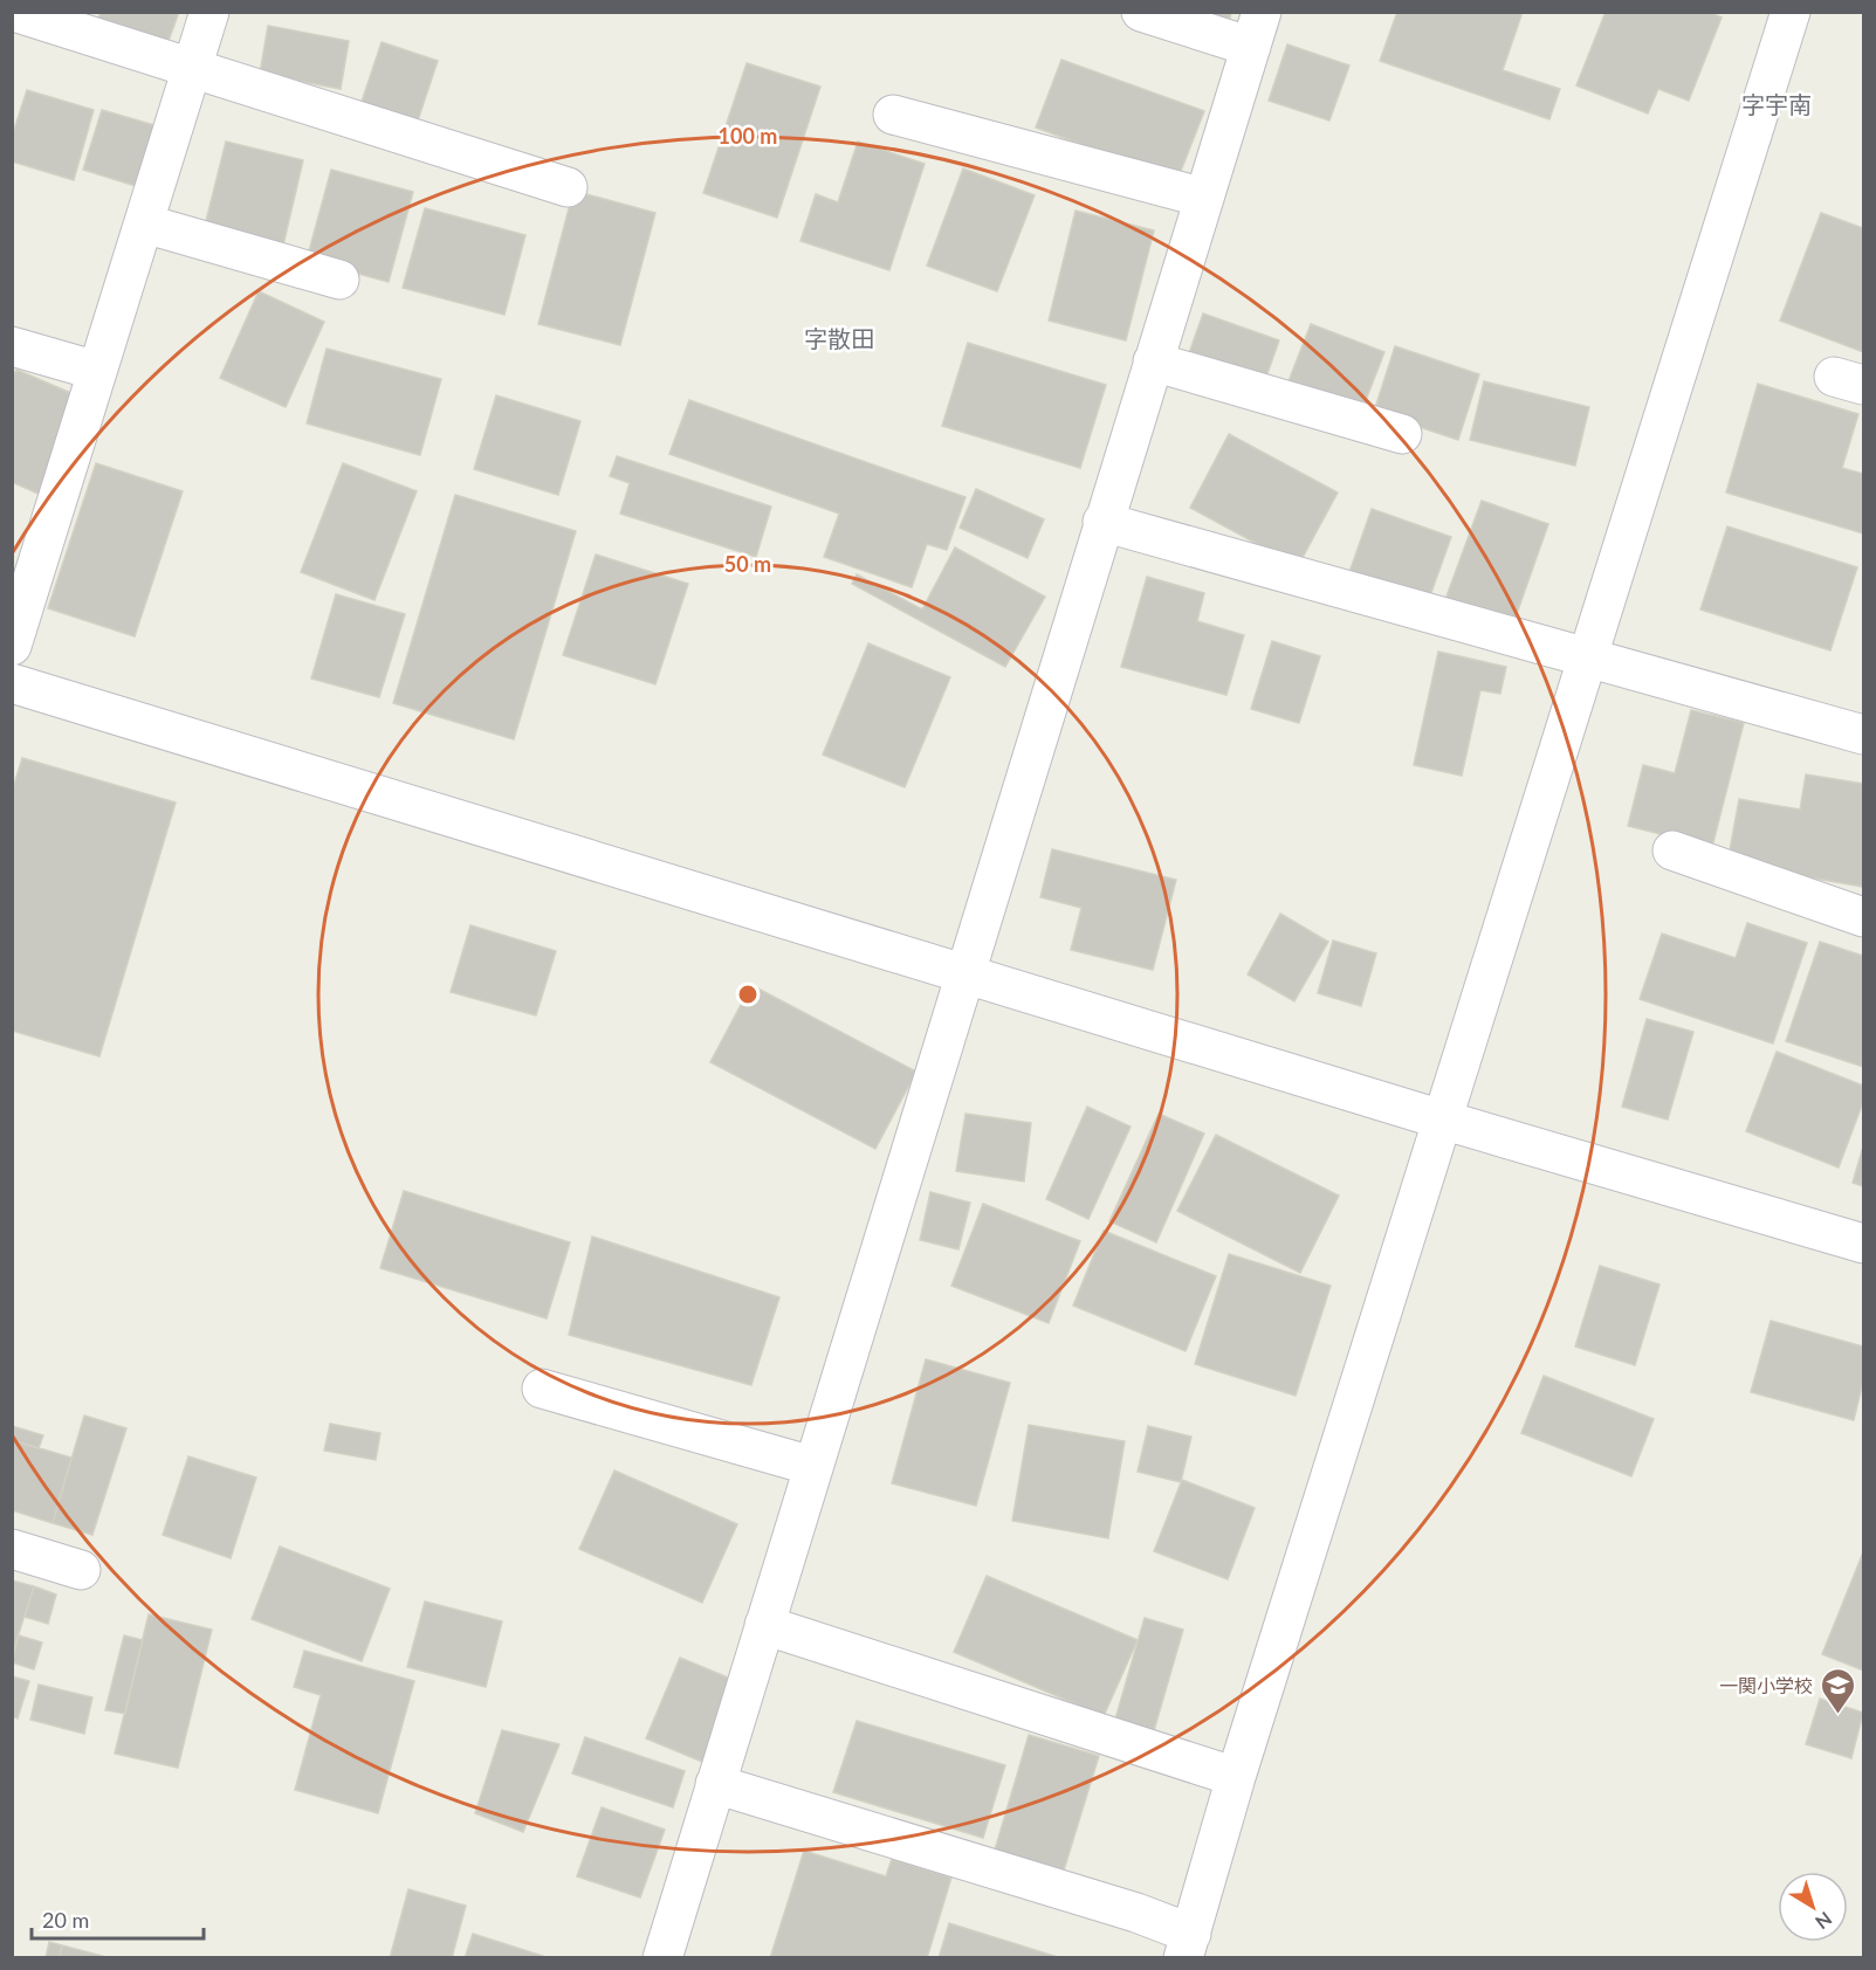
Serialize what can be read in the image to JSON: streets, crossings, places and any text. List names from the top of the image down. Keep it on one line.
{"districts":["字宇南","字散田"],"places":{"school or university":["一関小学校"]},"scale_bar":"20 m","north":"bottom right","rings":["100 m","50 m"]}
